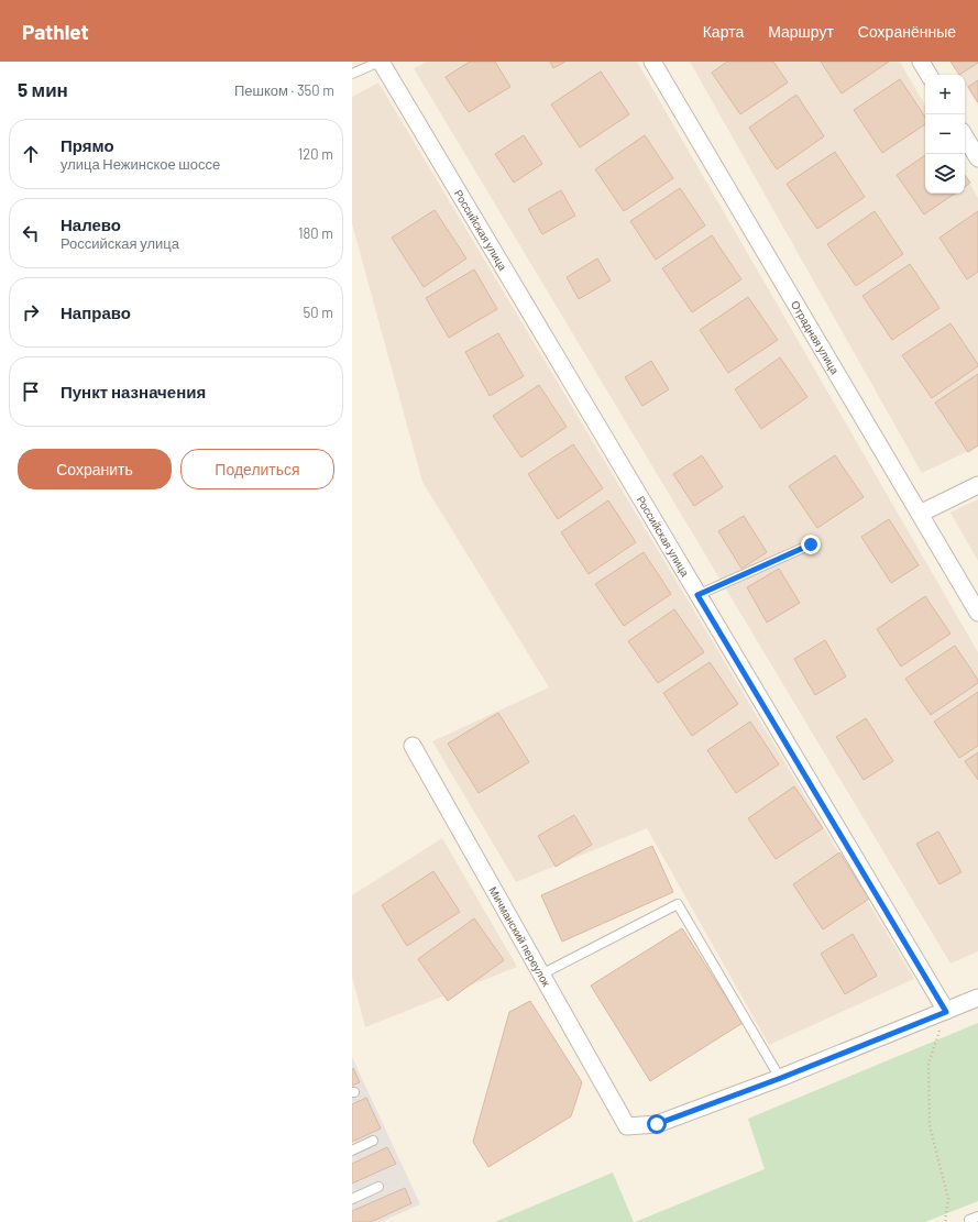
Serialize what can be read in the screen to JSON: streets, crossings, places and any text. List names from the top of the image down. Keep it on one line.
{"streets":{"street":["Российская улица","Отрадная улица","Мичманский переулок"]},"page":{"header":"Pathlet","nav":["Карта","Маршрут","Сохранённые"],"heading":["5 мин","Пешком · 350 m"],"map_buttons":["+","−"],"list":[["Прямо","улица Нежинское шоссе","120 m"],["Налево","Российская улица","180 m"],["Направо","50 m"],"Пункт назначения"],"buttons":["Сохранить","Поделиться"]}}
